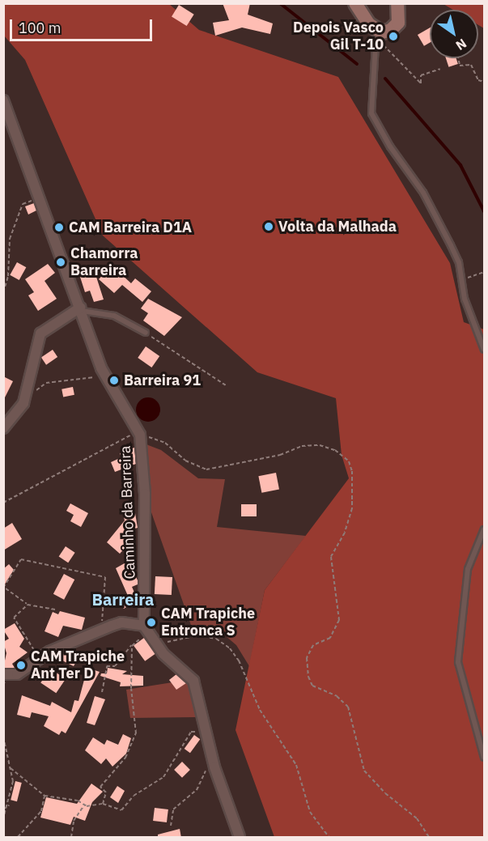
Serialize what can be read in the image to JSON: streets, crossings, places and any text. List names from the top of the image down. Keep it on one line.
{"streets":{"street":["Caminho da Barreira"]},"districts":["Barreira"],"places":["Depois Vasco Gil T-10","Volta da Malhada","CAM Barreira D1A","Chamorra Barreira","Barreira 91","CAM Trapiche Entronca S","CAM Trapiche Ant Ter D"],"scale_bar":"100 m","north":"bottom right"}
